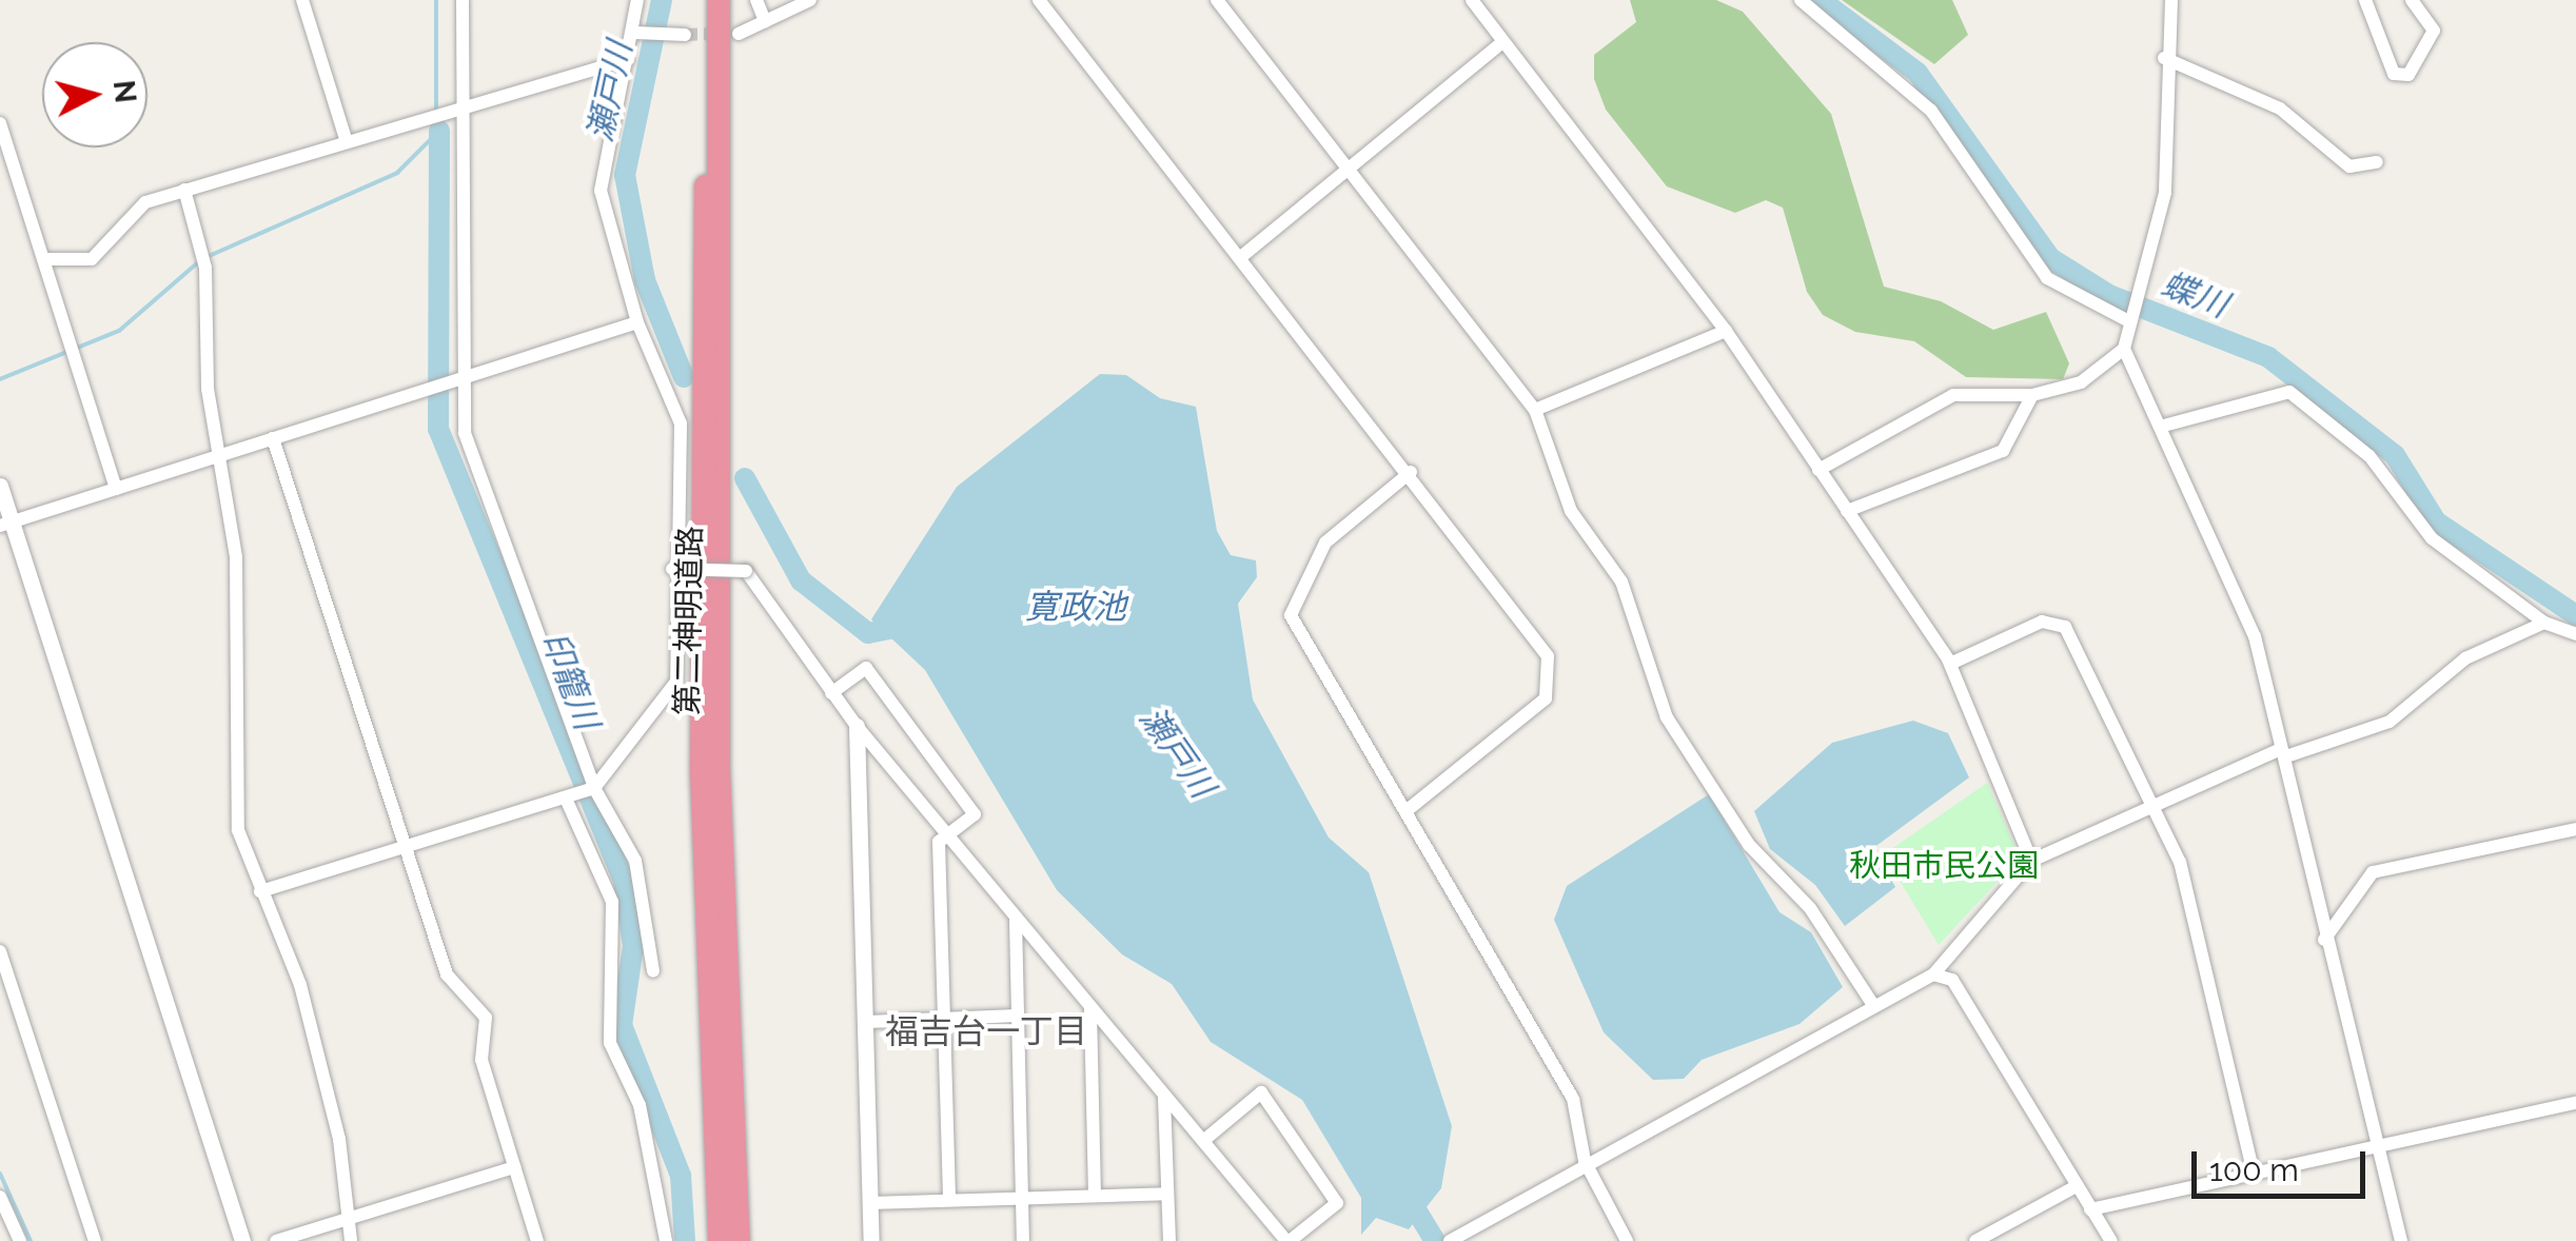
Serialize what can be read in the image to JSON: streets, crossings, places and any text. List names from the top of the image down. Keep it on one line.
{"streets":{"highway":["第二神明道路"]},"districts":["福吉台一丁目"],"water":["瀬戸川","蝶川","寛政池","印籠川"],"parks":["秋田市民公園"],"scale_bar":"100 m","north":"right"}
